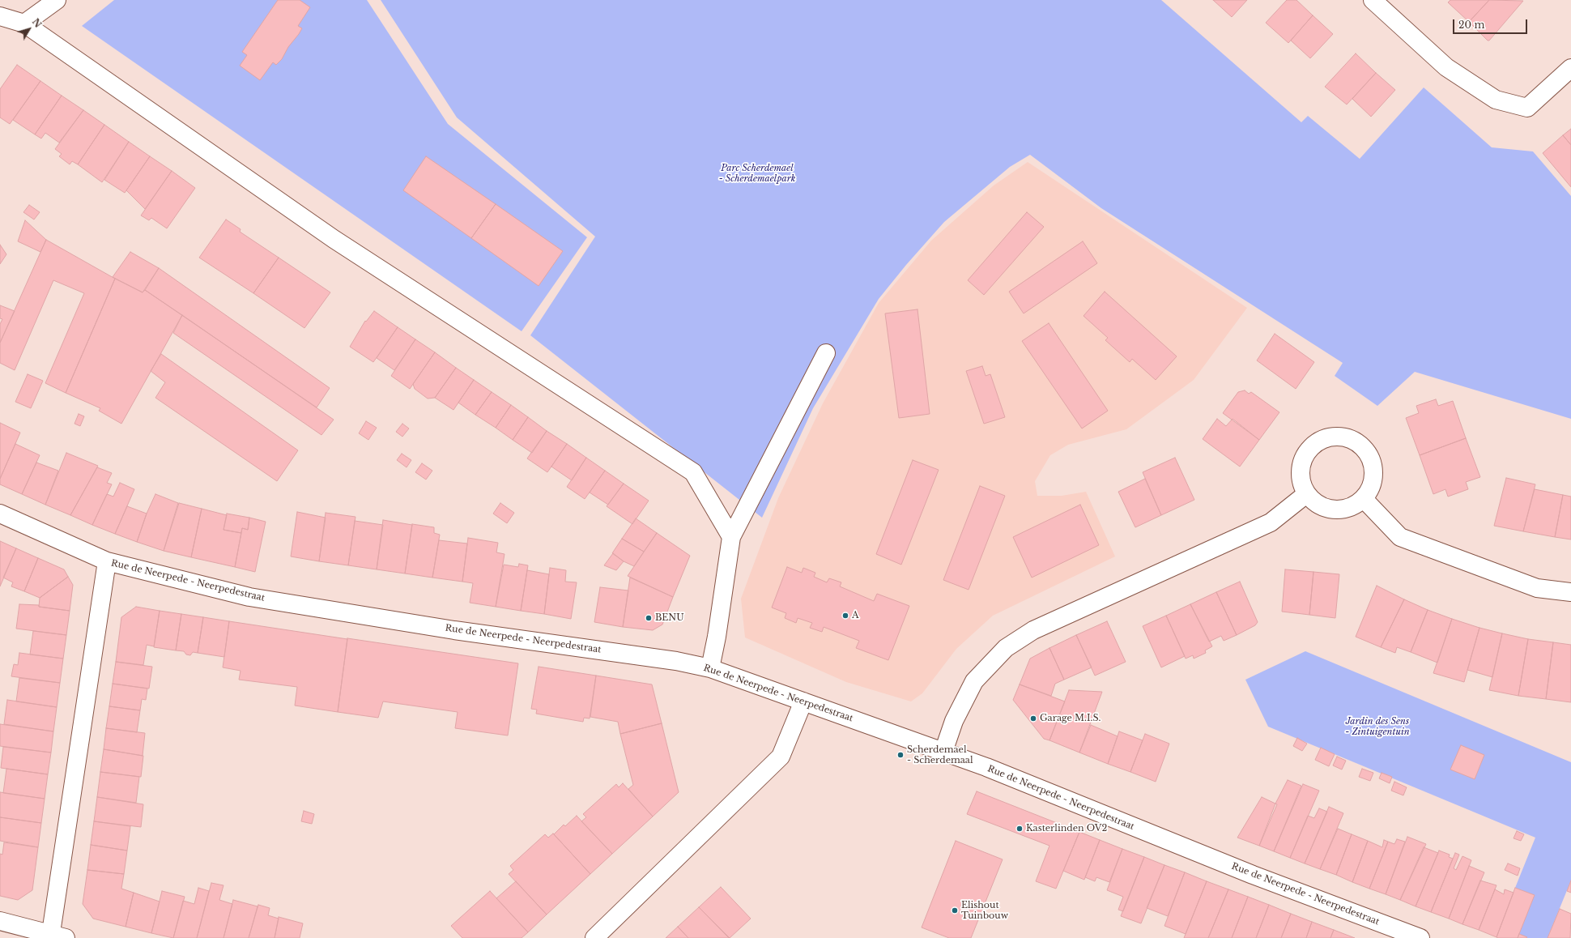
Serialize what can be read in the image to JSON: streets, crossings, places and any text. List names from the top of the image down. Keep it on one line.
{"streets":{"street":["Rue de Neerpede - Neerpedestraat"]},"parks":["Parc Scherdemael - Scherdemaelpark","Jardin des Sens - Zintuigentuin"],"places":["A","BENU","Garage M.I.S.","Scherdemael - Scherdemaal","Kasterlinden OV2","Elishout Tuinbouw"],"scale_bar":"20 m","north":"top right"}
